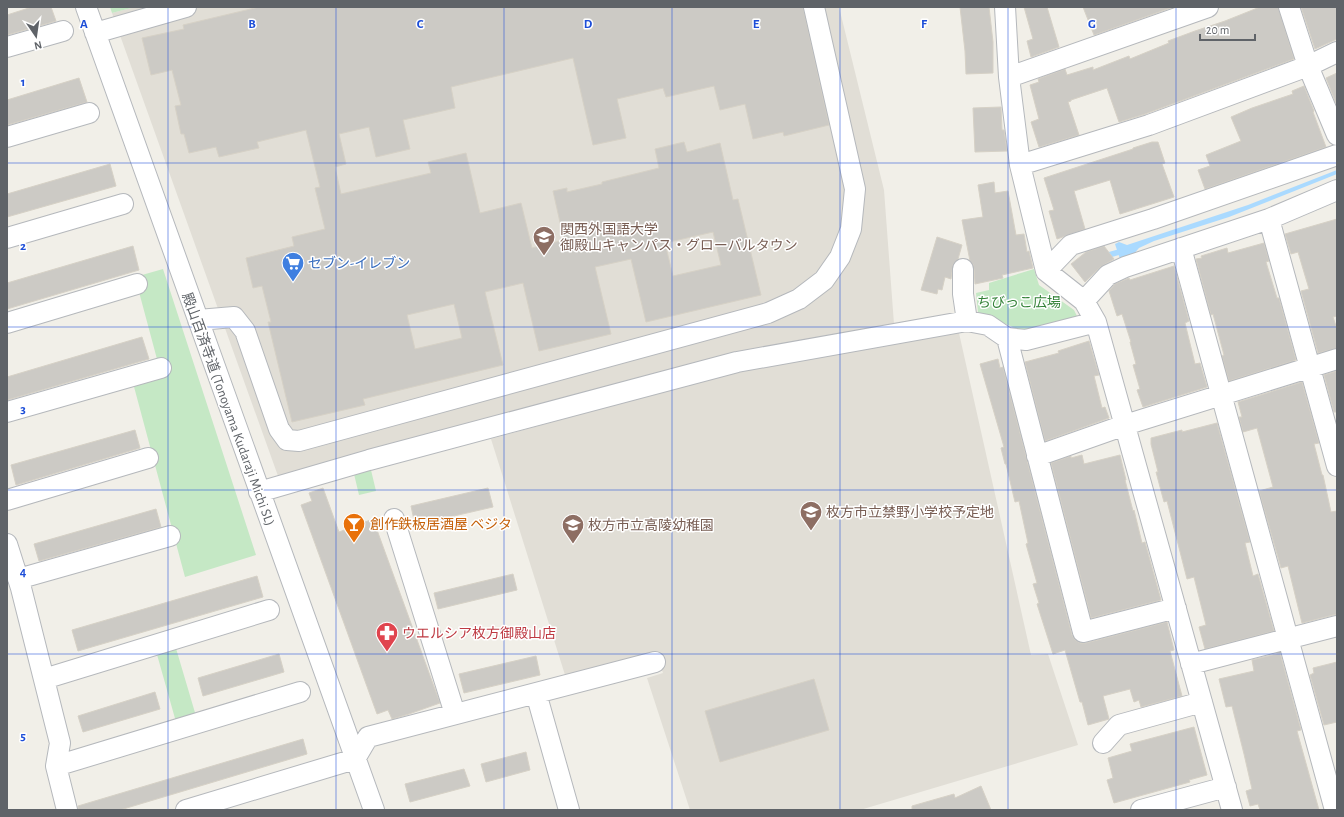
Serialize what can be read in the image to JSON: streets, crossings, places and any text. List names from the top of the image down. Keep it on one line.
{"streets":{"street":["殿山百済寺道 (Tonoyama Kudaraji Michi SL)"]},"parks":["ちびっこ広場"],"places":{"school or university":["関西外国語大学 御殿山キャンパス・グローバルタウン","枚方市立禁野小学校予定地","枚方市立高陵幼稚園"],"supermarket":["セブン-イレブン"],"bar":["創作鉄板居酒屋 ベジタ"],"pharmacy":["ウエルシア枚方御殿山店"]},"scale_bar":"20 m","north":"bottom","grid":{"columns":["A","B","C","D","E","F","G"],"rows":["1","2","3","4","5"]}}
